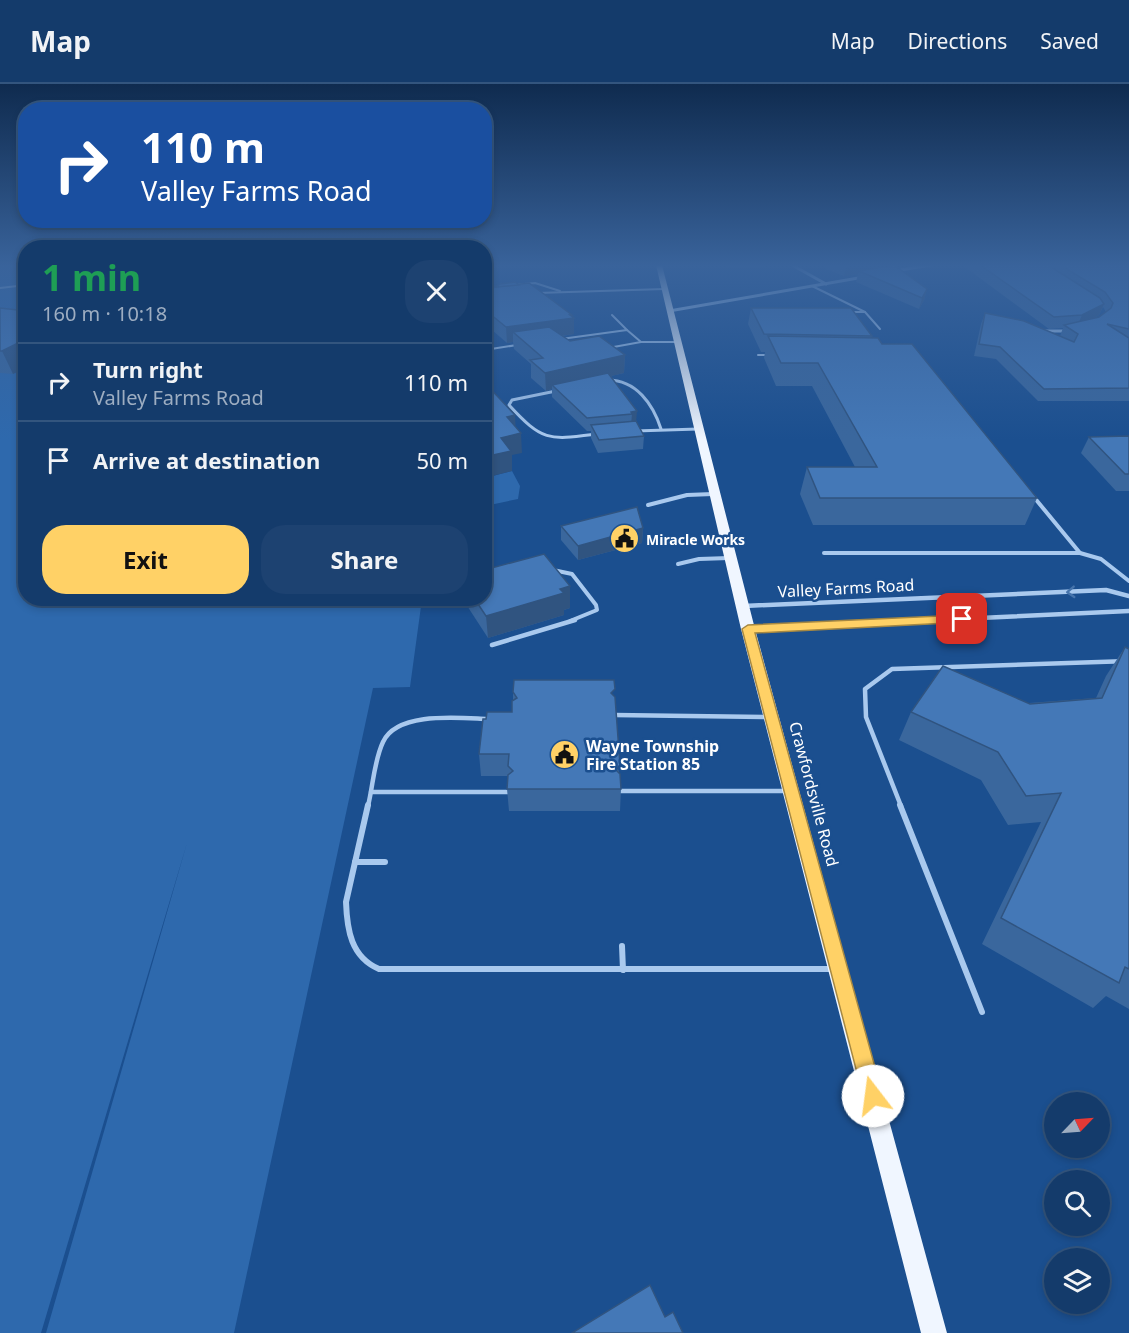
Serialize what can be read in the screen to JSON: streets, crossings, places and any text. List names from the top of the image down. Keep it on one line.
{"streets":{"main road":["Crawfordsville Road"],"street":["Valley Farms Road"]},"crossings":[["Valley Farms Road","Crawfordsville Road"]],"places":{"public building":["Miracle Works","Wayne Township Fire Station 85"]},"north":"top right","page":{"header":"Map","nav":["Map","Directions","Saved"],"turn":["110 m","Valley Farms Road"],"heading":["1 min","160 m · 10:18"],"list":[{"name":"Turn right","note":"Valley Farms Road","value":"110 m"},{"name":"Arrive at destination","value":"50 m"}],"buttons":["Exit","Share"]}}
